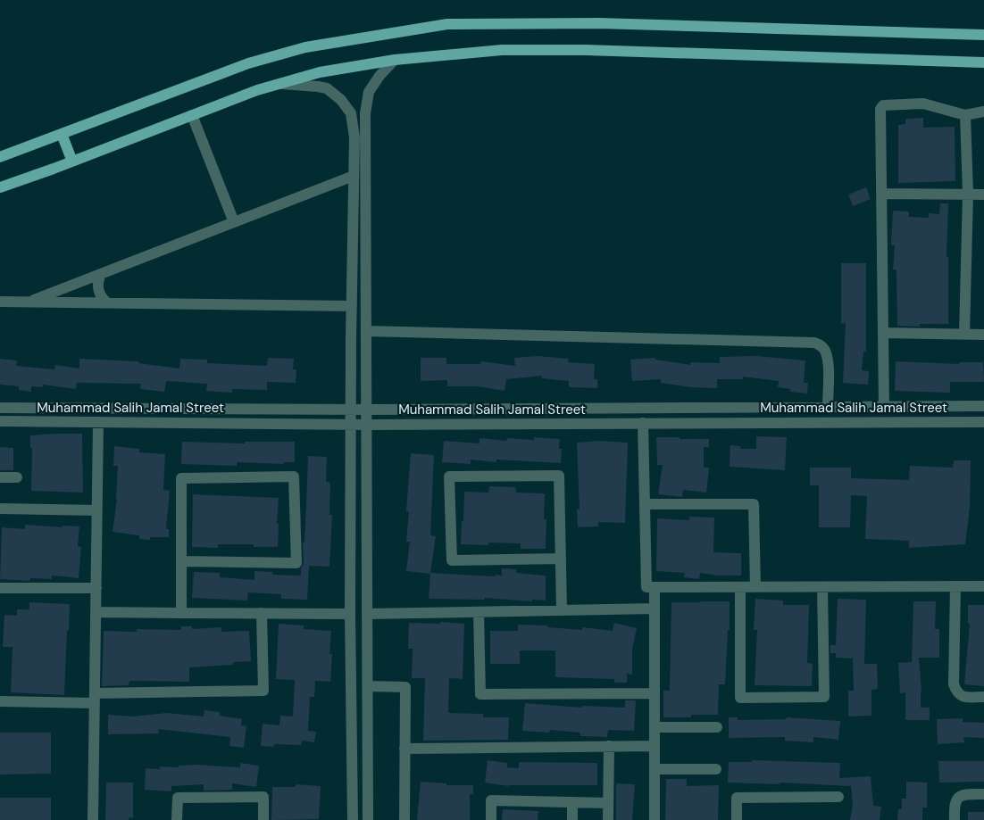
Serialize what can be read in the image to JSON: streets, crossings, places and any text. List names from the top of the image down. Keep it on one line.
{"streets":{"street":["Muhammad Salih Jamal Street"]}}
